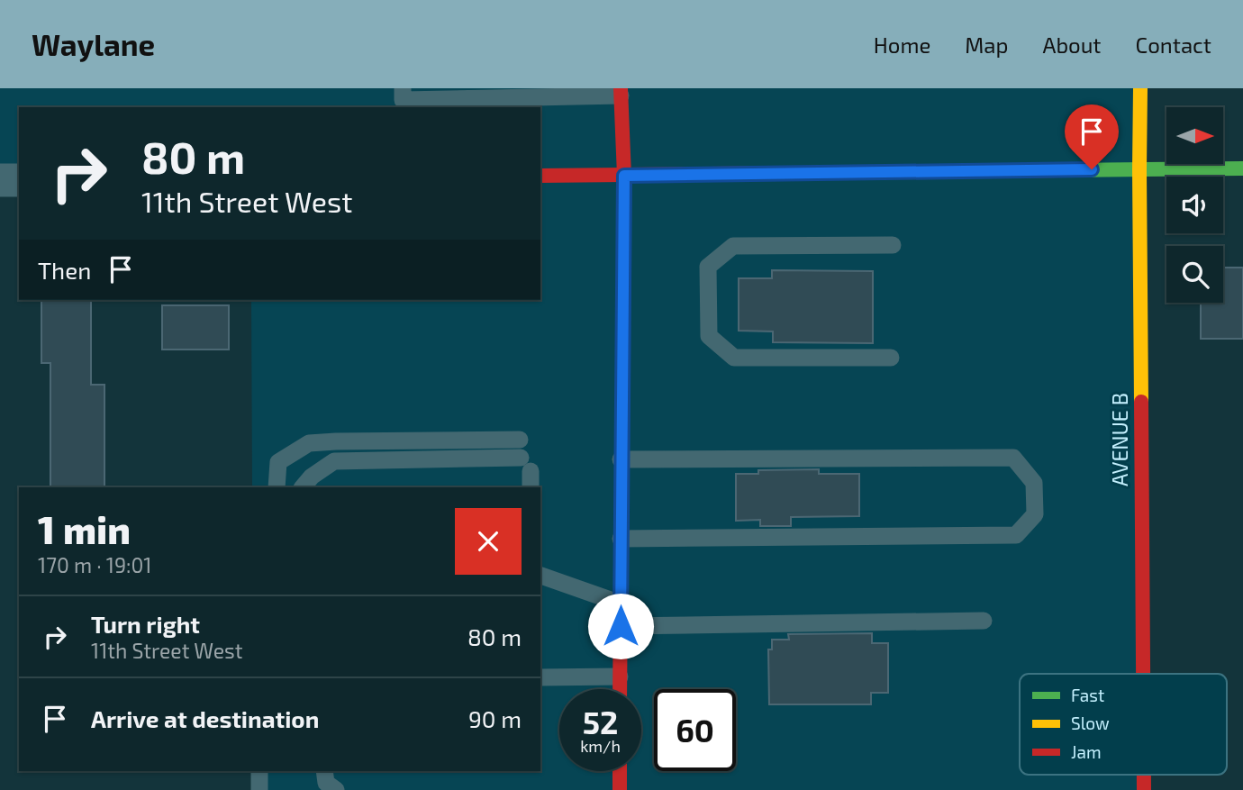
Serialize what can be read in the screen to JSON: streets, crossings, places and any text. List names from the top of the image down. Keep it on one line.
{"streets":{"street":["AVENUE B"]},"legend":["Fast","Slow","Jam"],"north":"right","page":{"header":"Waylane","nav":["Home","Map","About","Contact"],"turn":["80 m","11th Street West"],"then":"Then","heading":["1 min","170 m · 19:01"],"list":[{"name":"Turn right","note":"11th Street West","value":"80 m"},{"name":"Arrive at destination","value":"90 m"}],"speed":"52 km/h","limit":"60"}}
